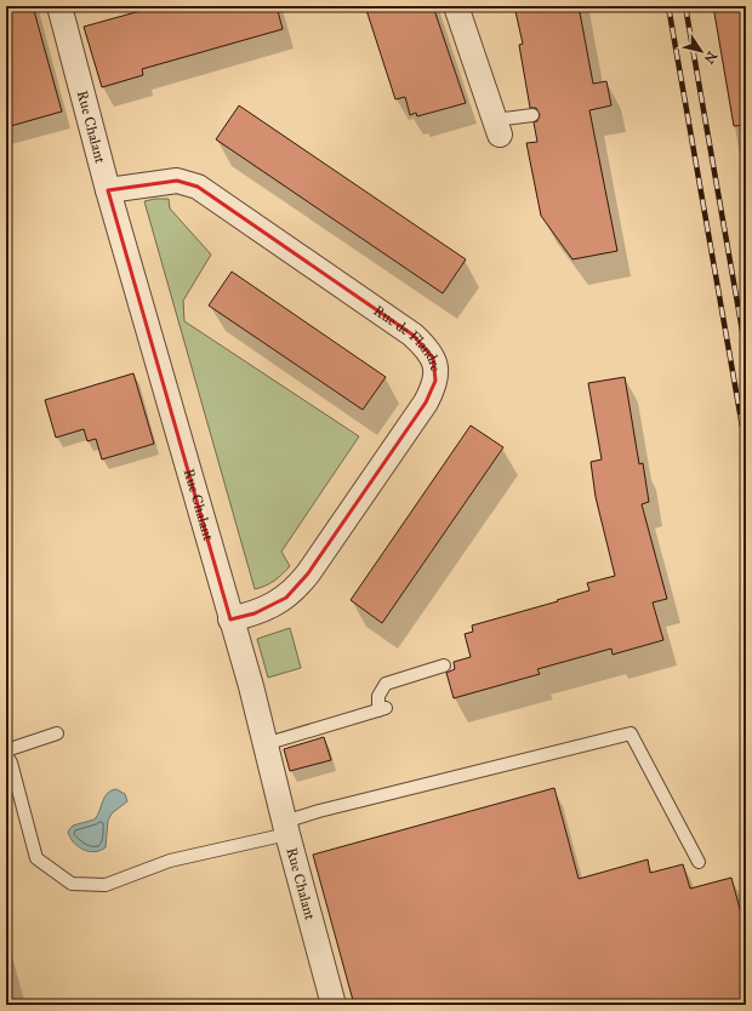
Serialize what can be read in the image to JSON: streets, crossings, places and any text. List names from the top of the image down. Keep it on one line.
{"streets":{"street":["Rue Chalant","Rue de Flandre"]},"crossings":[["Rue Chalant","Rue de Flandre"]],"north":"bottom right"}
